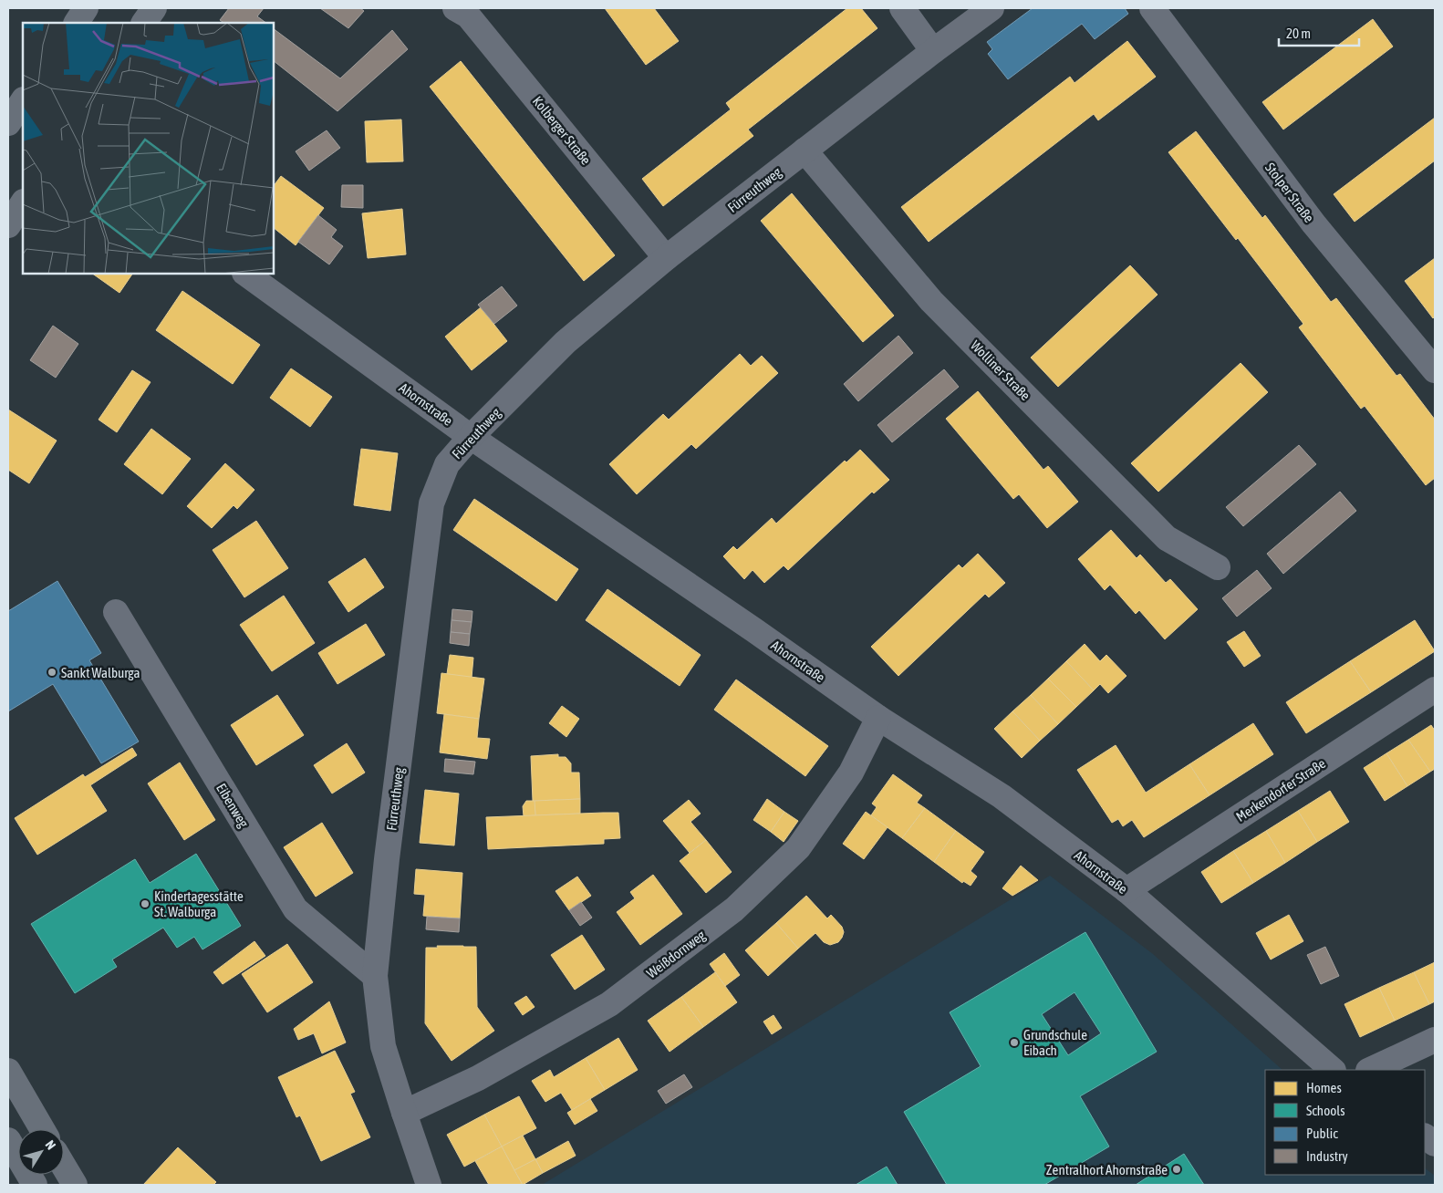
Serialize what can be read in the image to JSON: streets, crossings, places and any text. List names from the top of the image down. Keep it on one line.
{"streets":{"street":["Kolberger Straße","Fürreuthweg","Stolper Straße","Wolliner Straße","Ahornstraße","Merkendorfer Straße","Eibenweg","Weißdornweg"]},"crossings":[["Kolberger Straße","Fürreuthweg"],["Fürreuthweg","Wolliner Straße"],["Fürreuthweg","Ahornstraße"],["Fürreuthweg","Eibenweg"],["Fürreuthweg","Weißdornweg"],["Ahornstraße","Merkendorfer Straße"],["Ahornstraße","Weißdornweg"]],"places":["Sankt Walburga","Kindertagesstätte St. Walburga","Grundschule Eibach","Zentralhort Ahornstraße"],"legend":["Homes","Schools","Public","Industry"],"scale_bar":"20 m","north":"top right"}
